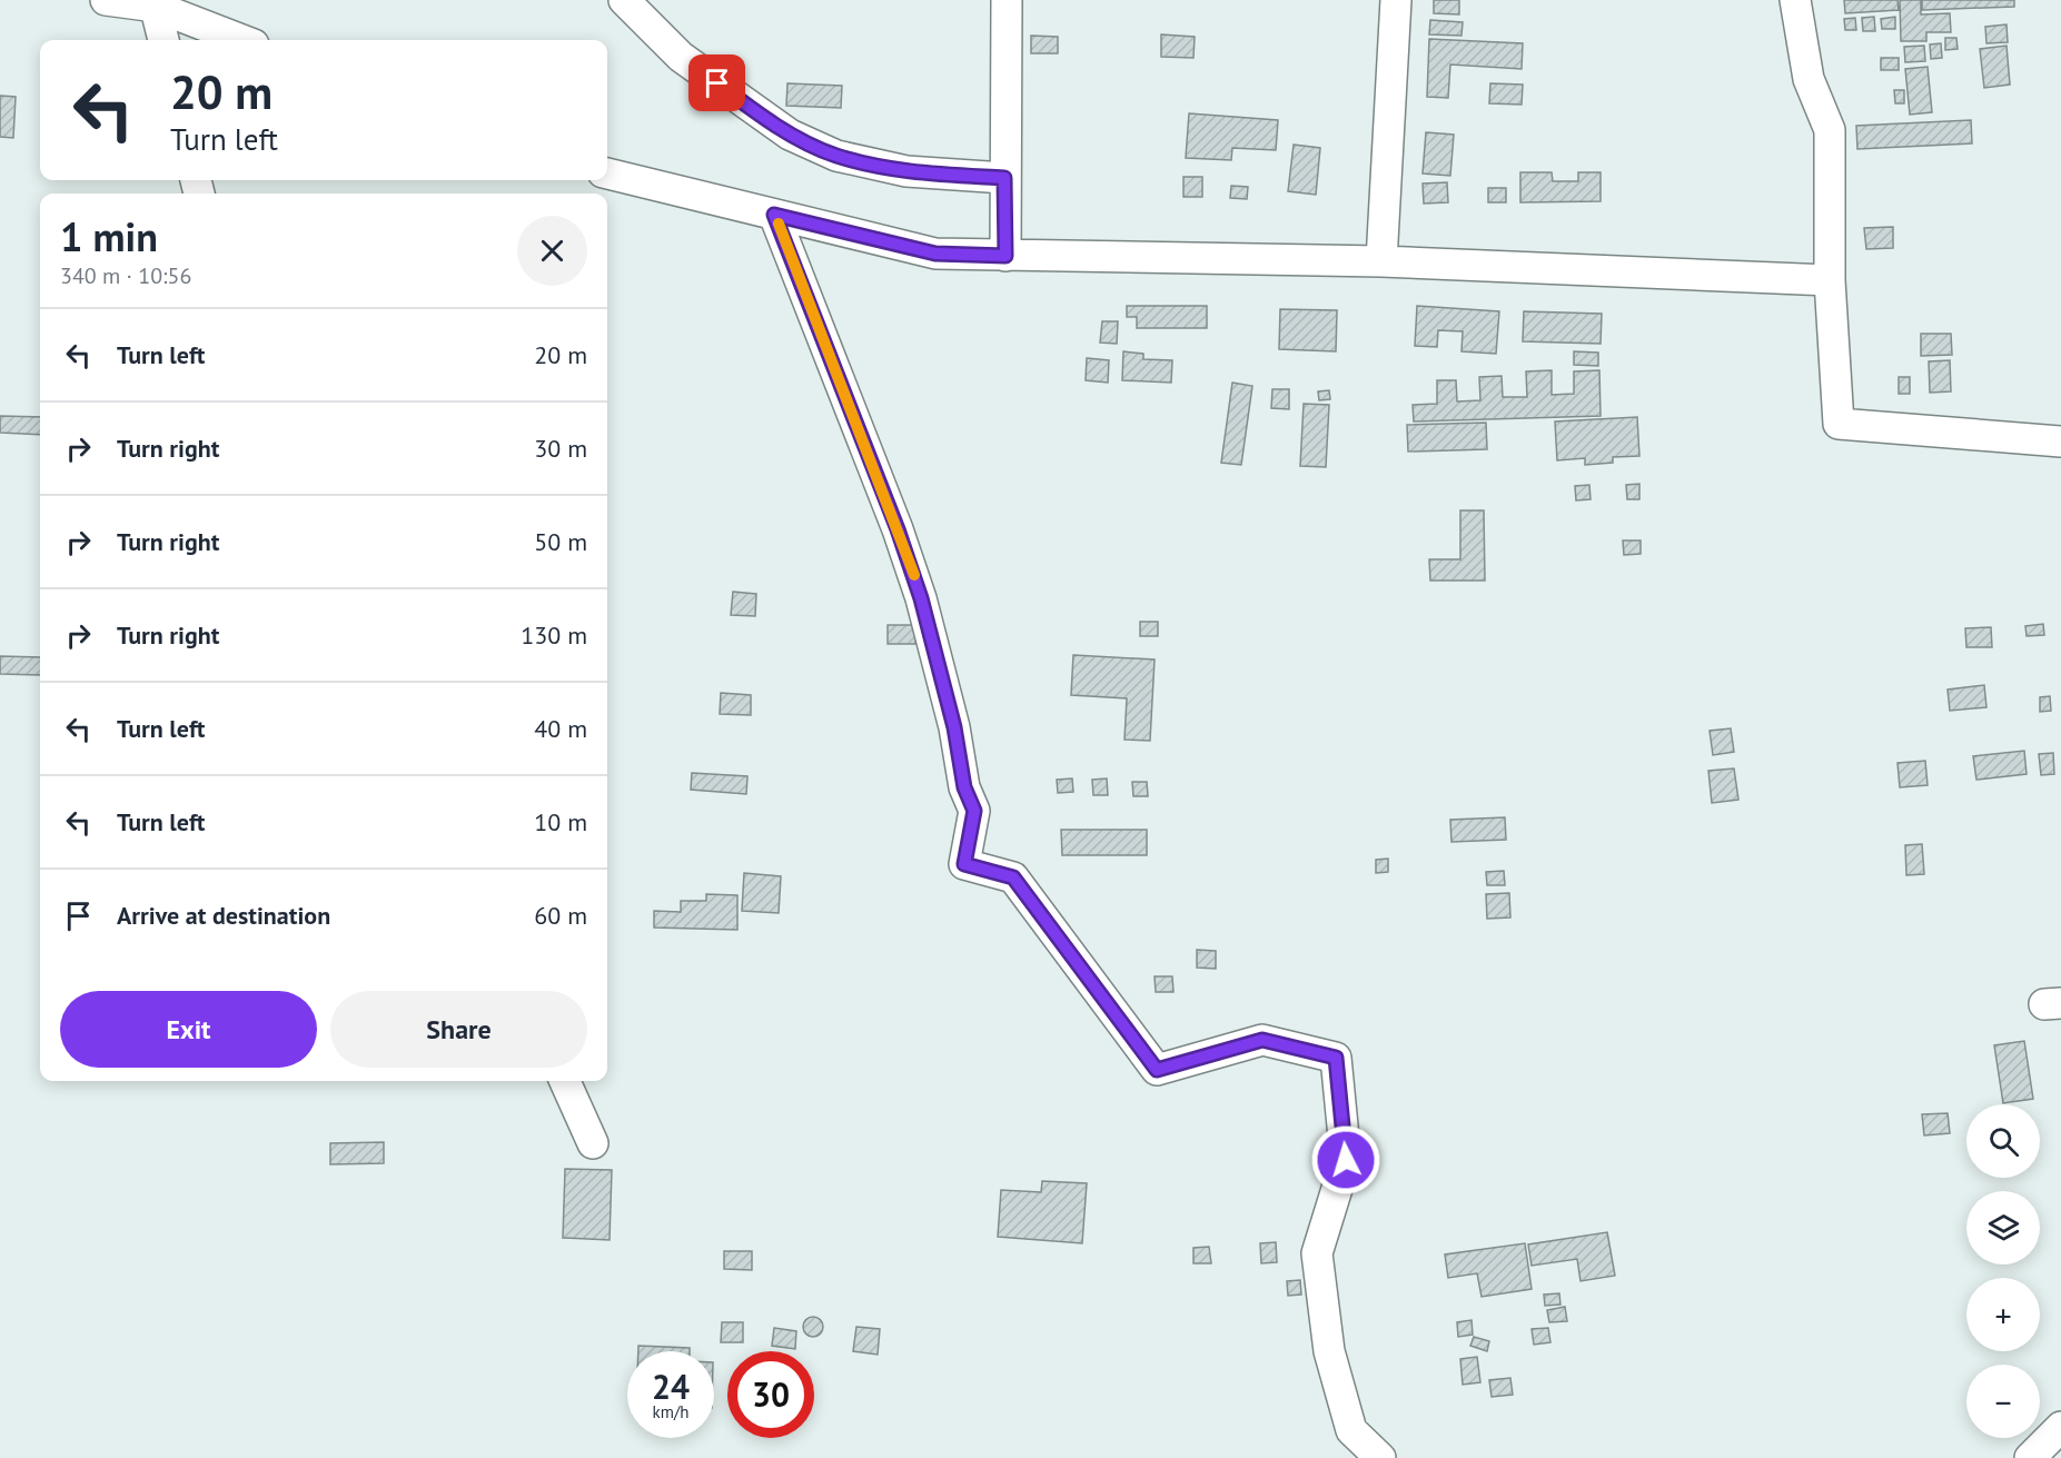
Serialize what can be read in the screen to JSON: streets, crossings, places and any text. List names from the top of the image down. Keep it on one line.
{"page":{"turn":["20 m","Turn left"],"heading":["1 min","340 m · 10:56"],"list":[{"name":"Turn left","value":"20 m"},{"name":"Turn right","value":"30 m"},{"name":"Turn right","value":"50 m"},{"name":"Turn right","value":"130 m"},{"name":"Turn left","value":"40 m"},{"name":"Turn left","value":"10 m"},{"name":"Arrive at destination","value":"60 m"}],"buttons":["Exit","Share"],"map_buttons":["+","−"],"speed":"24 km/h","limit":"30"}}
